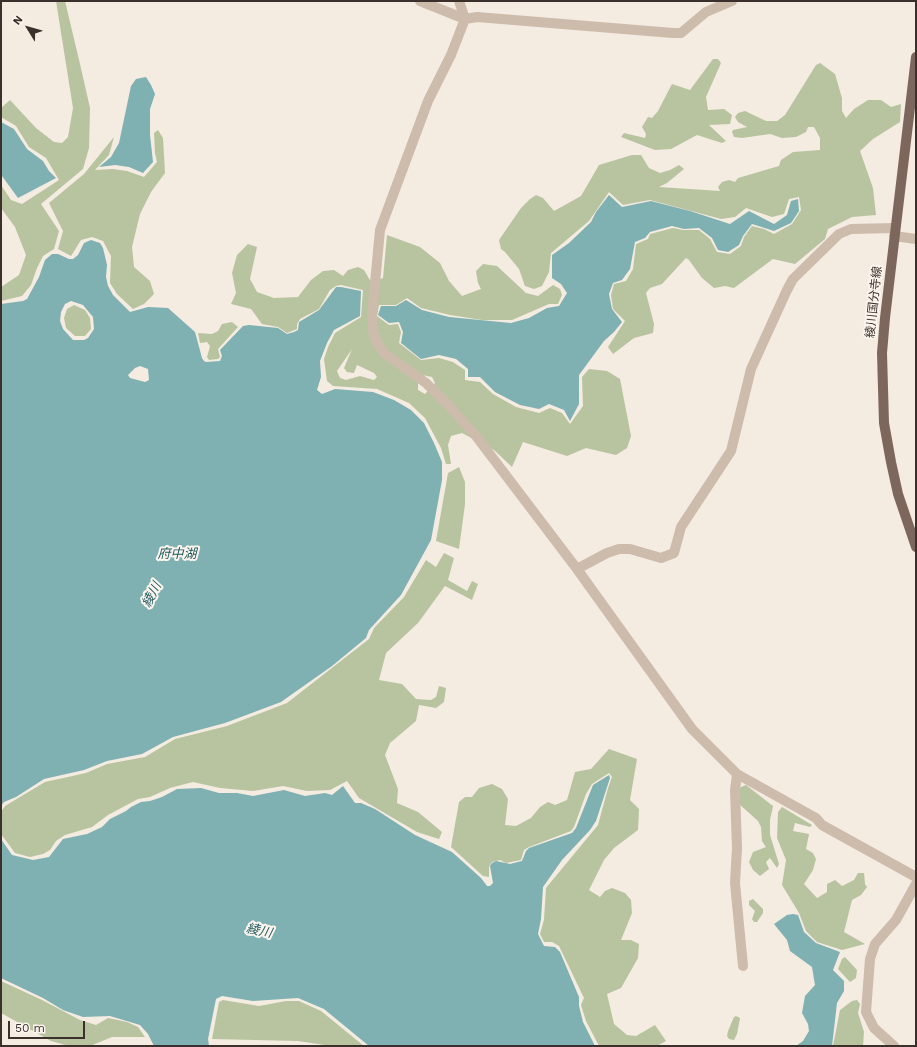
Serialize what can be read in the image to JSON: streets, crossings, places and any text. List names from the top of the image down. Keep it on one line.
{"streets":{"main road":["綾川国分寺線"]},"water":["府中湖","綾川"],"scale_bar":"50 m","north":"top left"}
